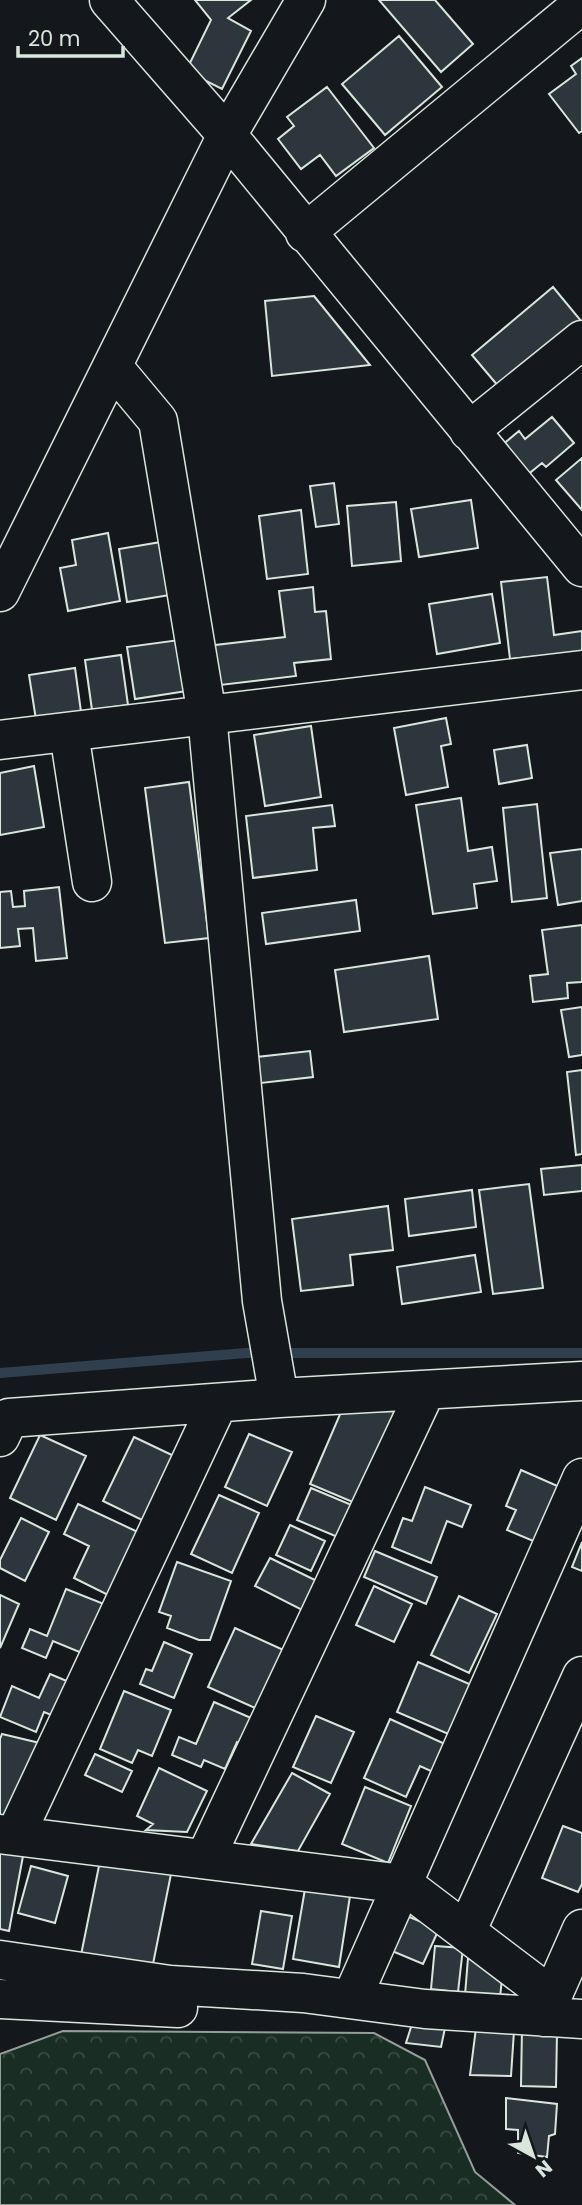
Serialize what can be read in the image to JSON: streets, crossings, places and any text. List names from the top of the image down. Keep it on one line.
{"scale_bar":"20 m","north":"bottom right"}
